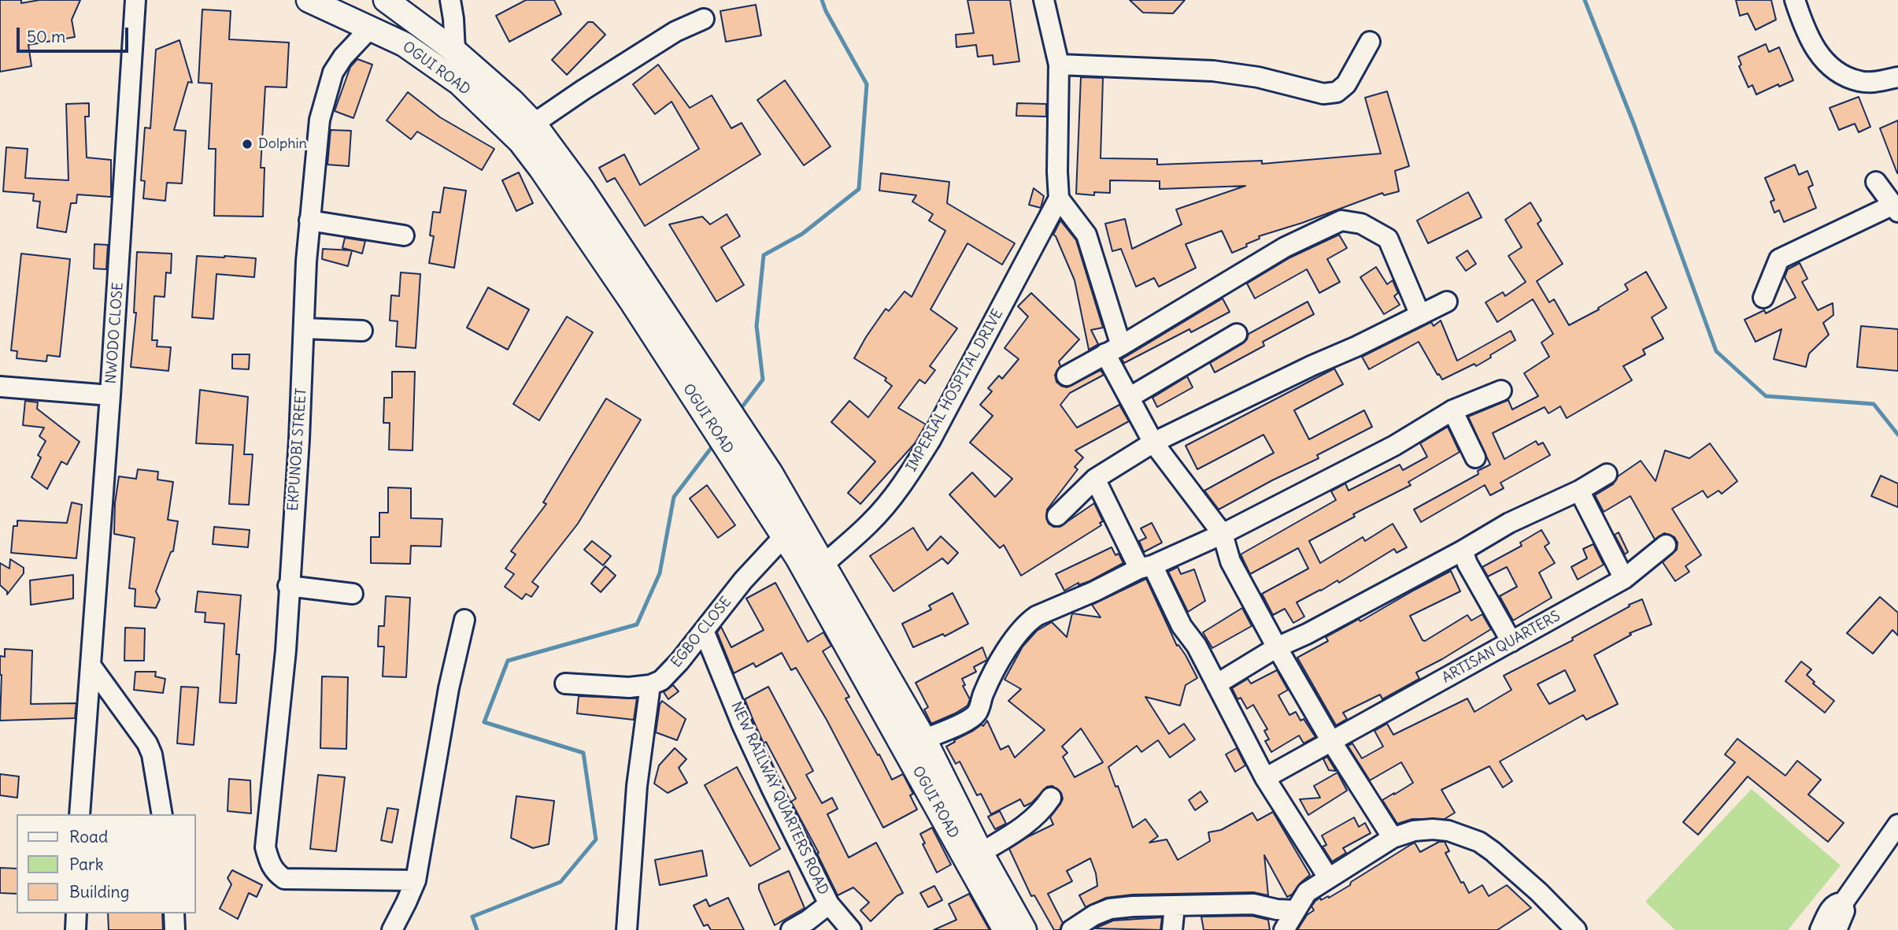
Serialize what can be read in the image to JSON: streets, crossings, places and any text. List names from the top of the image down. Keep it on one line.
{"streets":{"main road":["OGUI ROAD"],"street":["NWODO CLOSE","IMPERIAL HOSPITAL DRIVE","EKPUNOBI STREET","EGBO CLOSE","ARTISAN QUARTERS","NEW RAILWAY QUARTERS ROAD"]},"crossings":[["OGUI ROAD","IMPERIAL HOSPITAL DRIVE"],["OGUI ROAD","EKPUNOBI STREET"],["OGUI ROAD","EGBO CLOSE"],["EGBO CLOSE","NEW RAILWAY QUARTERS ROAD"]],"places":["Dolphin"],"legend":["Road","Park","Building"],"scale_bar":"50 m"}
